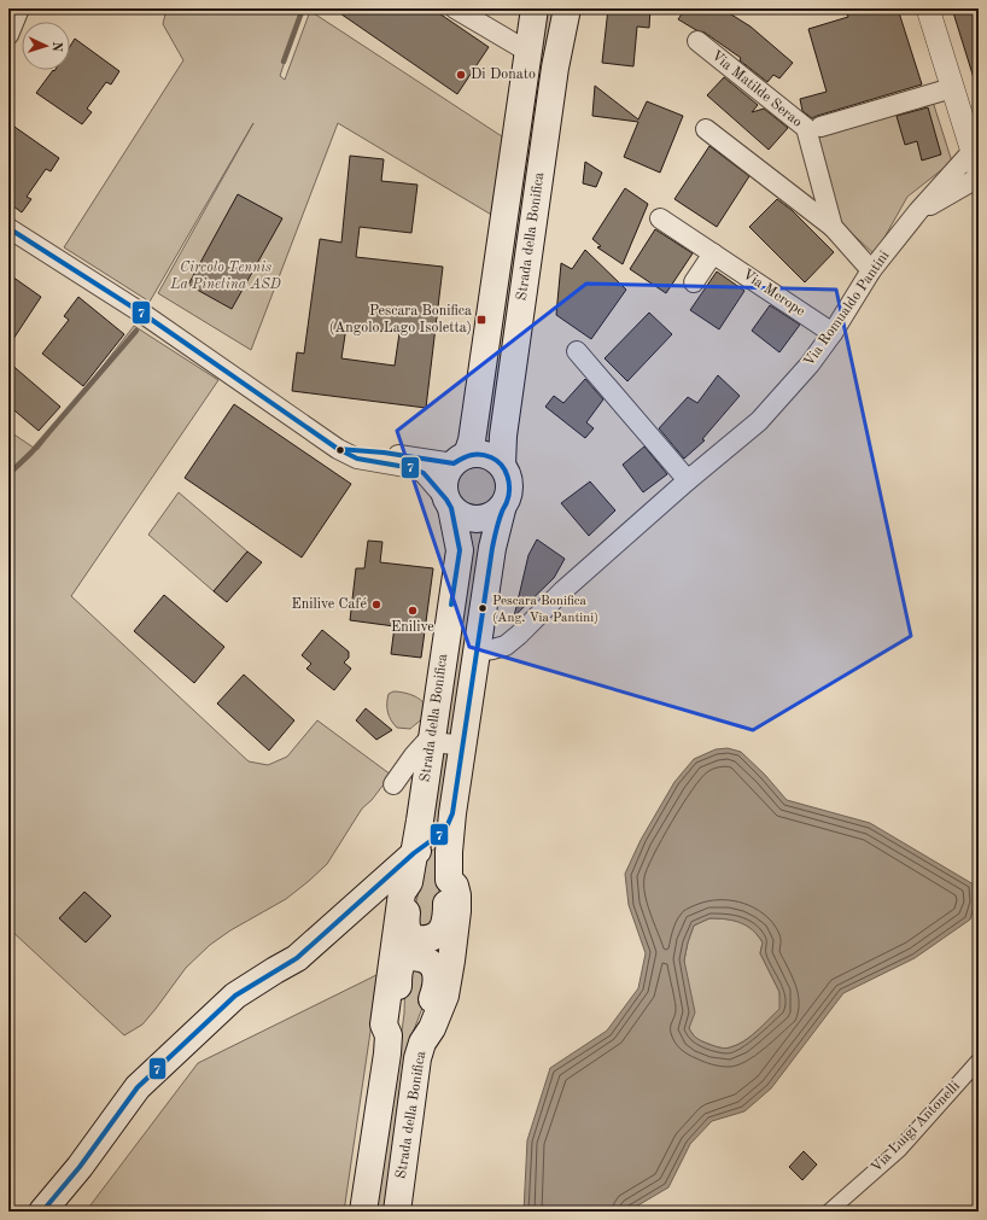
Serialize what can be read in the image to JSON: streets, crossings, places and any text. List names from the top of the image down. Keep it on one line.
{"streets":{"main road":["Strada della Bonifica"],"street":["Via Matilde Serao","Via Merope","Via Romualdo Pantini","Via Luigi Antonelli"]},"crossings":[["Via Matilde Serao","Via Romualdo Pantini"],["Strada della Bonifica","Via Romualdo Pantini"],["Via Merope","Via Romualdo Pantini"]],"parks":["Circolo Tennis La Pinetina ASD"],"places":{"other":["Di Donato","Enilive Café","Pescara Bonifica (Ang. Via Pantini)","Enilive"],"transit":["Pescara Bonifica (Angolo Lago Isoletta)"]},"lines":["transit line 7"],"north":"right"}
